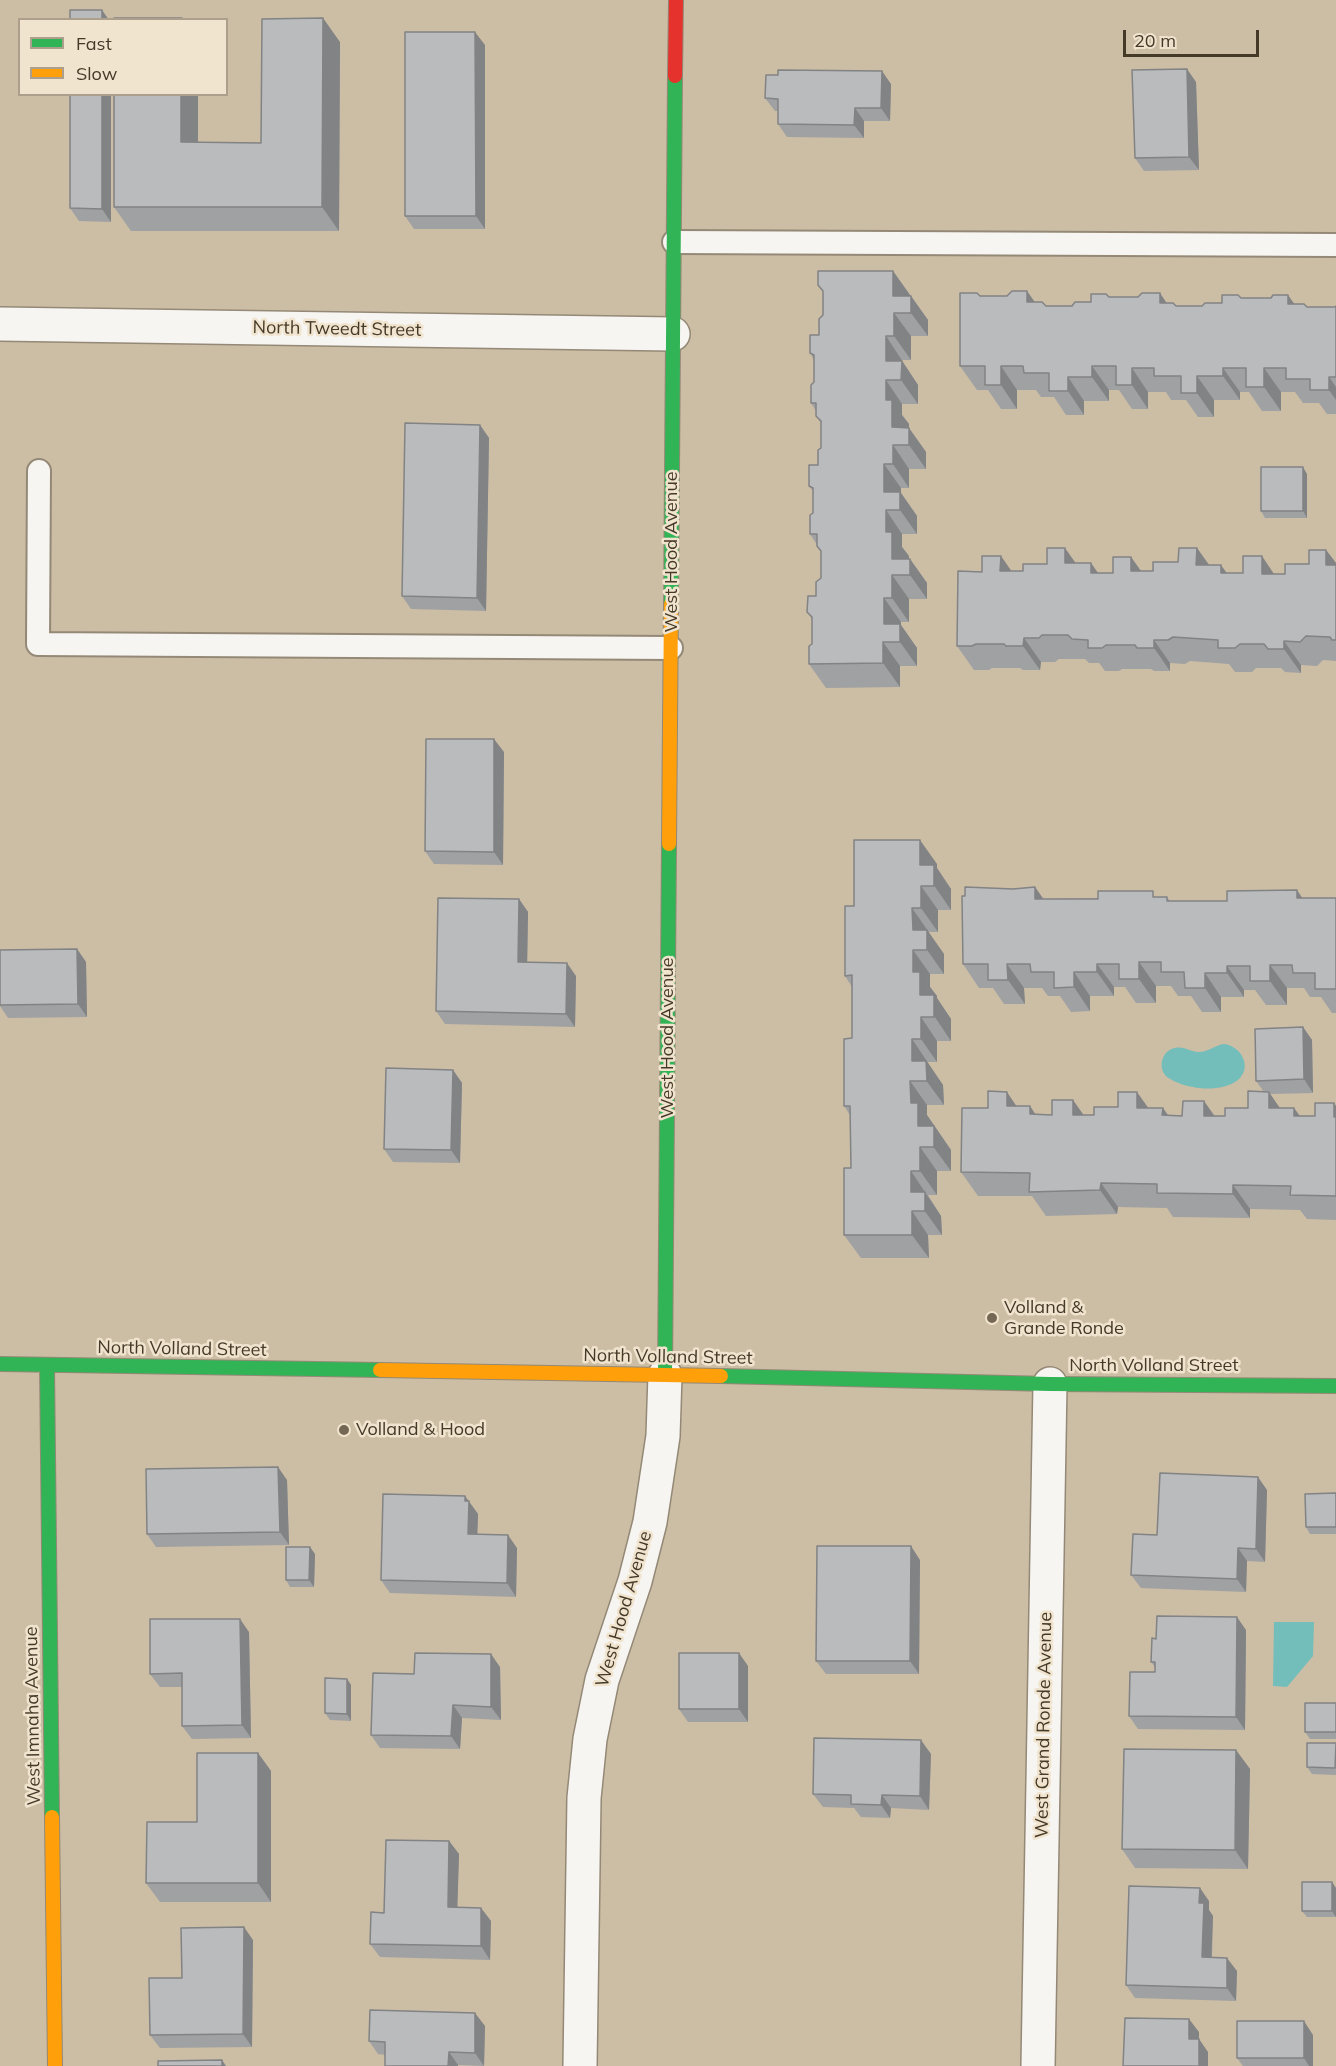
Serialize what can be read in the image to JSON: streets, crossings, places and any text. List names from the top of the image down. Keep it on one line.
{"streets":{"street":["North Tweedt Street","West Hood Avenue","North Volland Street","West Imnaha Avenue","West Grand Ronde Avenue"]},"crossings":[["North Tweedt Street","West Hood Avenue"],["West Hood Avenue","North Volland Street"],["North Volland Street","West Imnaha Avenue"],["North Volland Street","West Grand Ronde Avenue"]],"places":["Volland & Grande Ronde","Volland & Hood"],"legend":["Fast","Slow"],"scale_bar":"20 m"}
